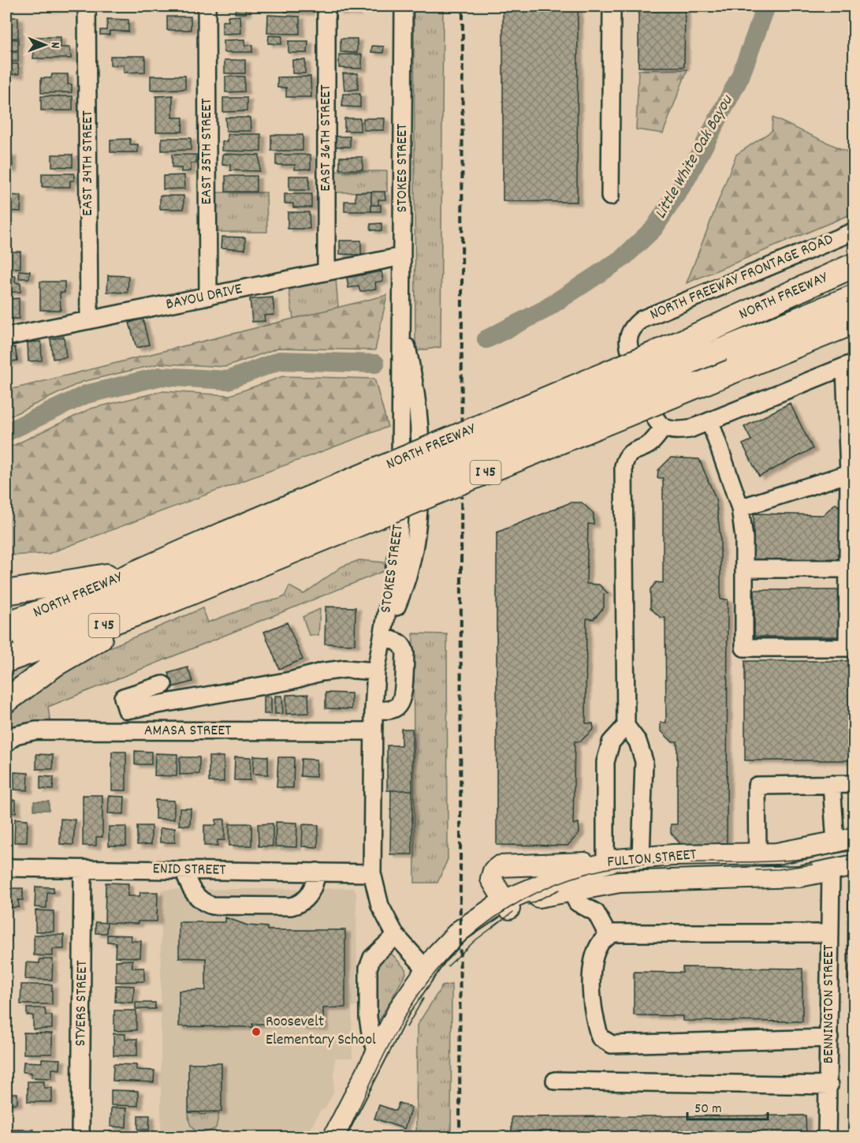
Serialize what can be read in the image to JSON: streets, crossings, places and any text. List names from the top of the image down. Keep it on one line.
{"streets":{"highway":["NORTH FREEWAY","I 45"],"main road":["FULTON STREET"],"street":["EAST 36TH STREET","EAST 35TH STREET","EAST 34TH STREET","STOKES STREET","NORTH FREEWAY FRONTAGE ROAD","BAYOU DRIVE","AMASA STREET","ENID STREET","STYERS STREET","BENNINGTON STREET"]},"crossings":[["EAST 36TH STREET","BAYOU DRIVE"],["EAST 35TH STREET","BAYOU DRIVE"],["EAST 34TH STREET","BAYOU DRIVE"],["STOKES STREET","BAYOU DRIVE"],["STOKES STREET","AMASA STREET"],["STOKES STREET","FULTON STREET"],["STOKES STREET","ENID STREET"],["FULTON STREET","BENNINGTON STREET"],["ENID STREET","STYERS STREET"]],"water":["Little White Oak Bayou"],"places":["Roosevelt Elementary School"],"scale_bar":"50 m","north":"right"}
